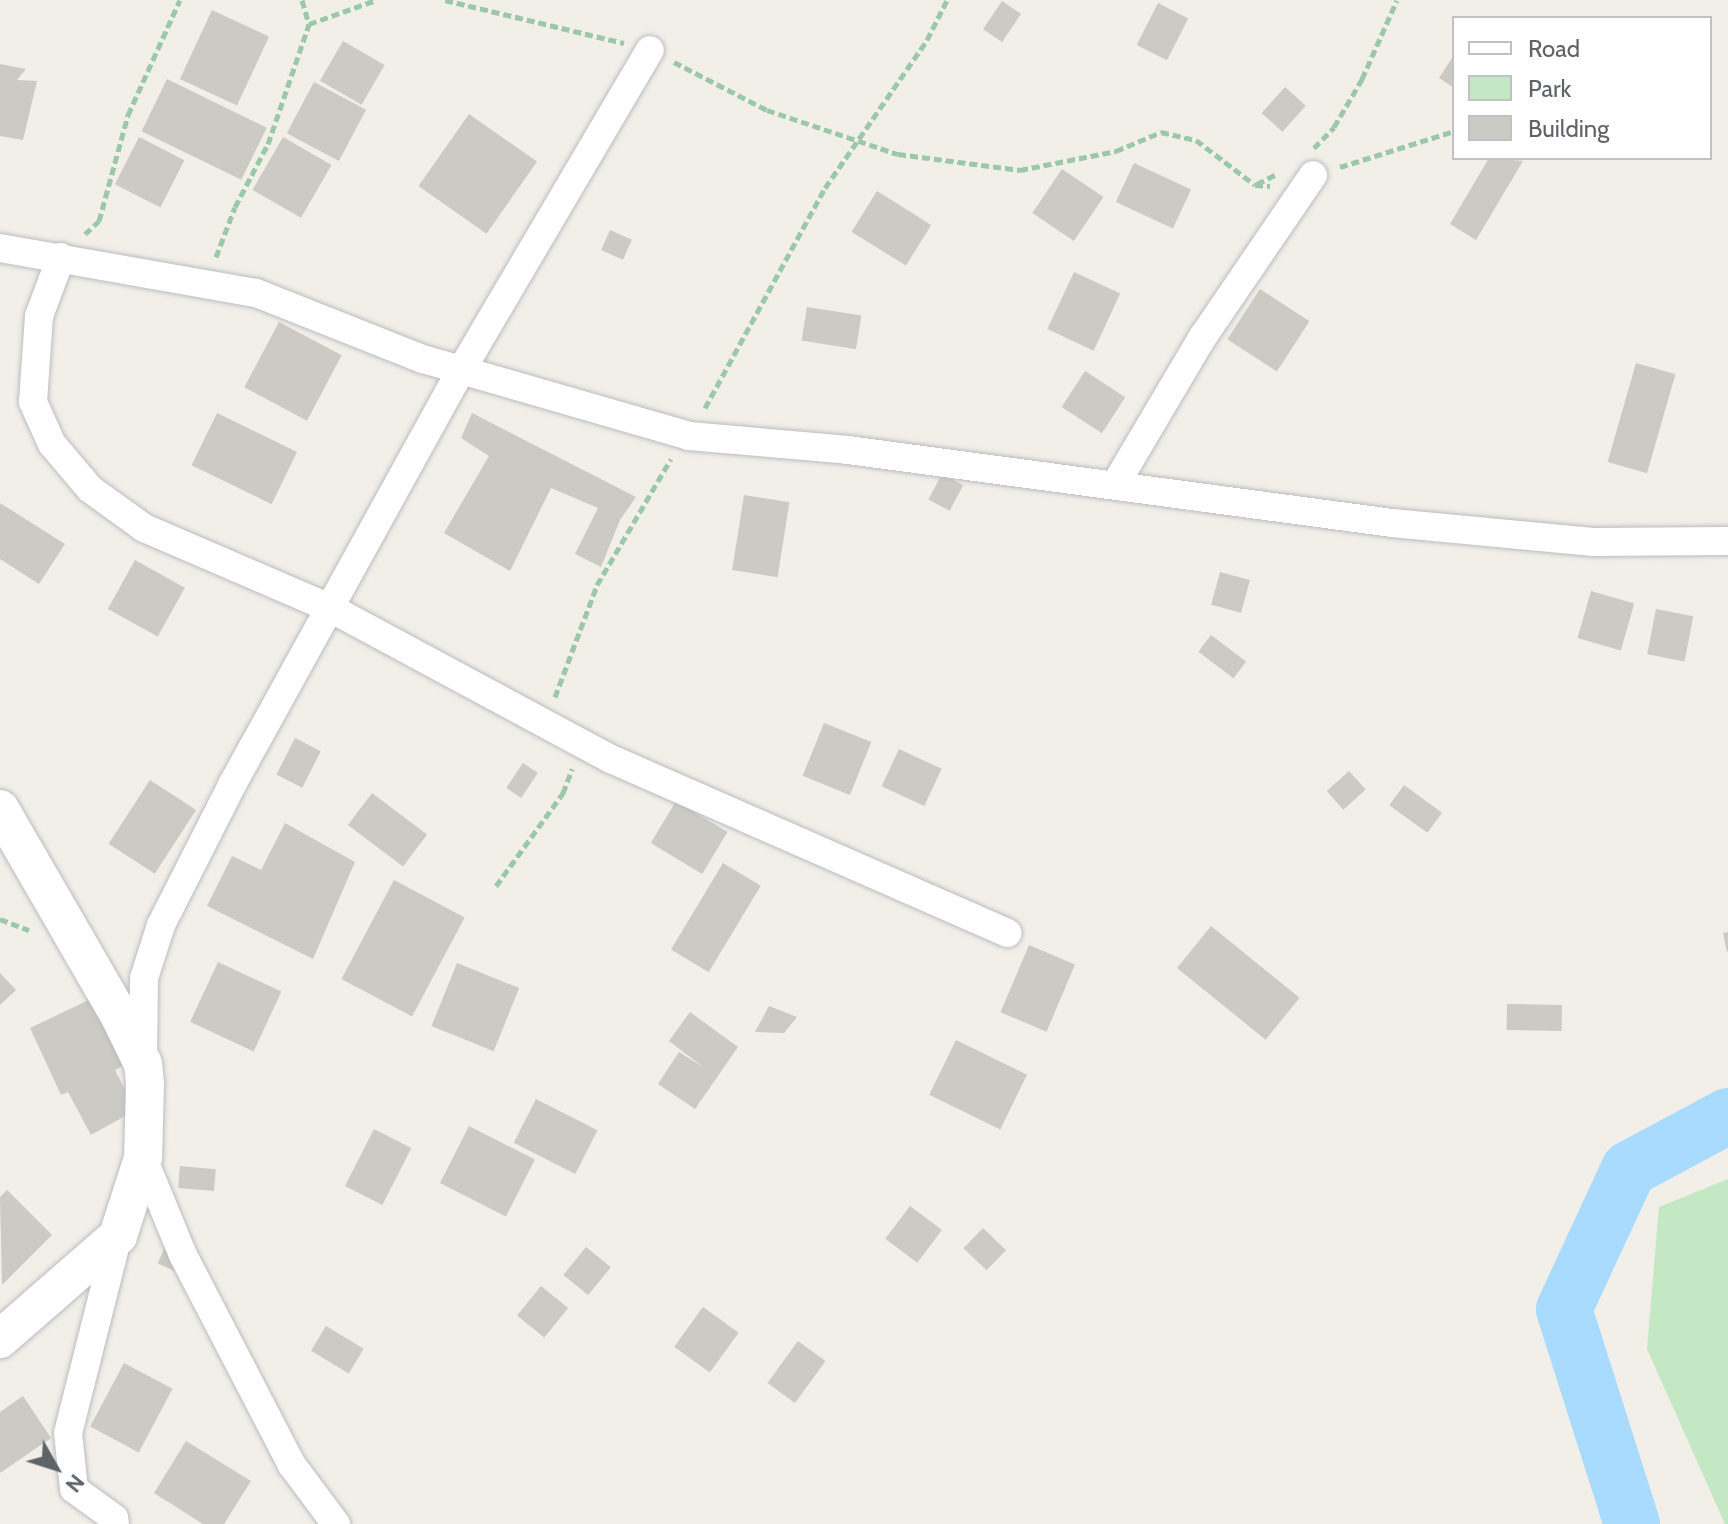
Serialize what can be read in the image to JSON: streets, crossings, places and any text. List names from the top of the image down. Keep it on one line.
{"legend":["Road","Park","Building"],"north":"bottom right"}
